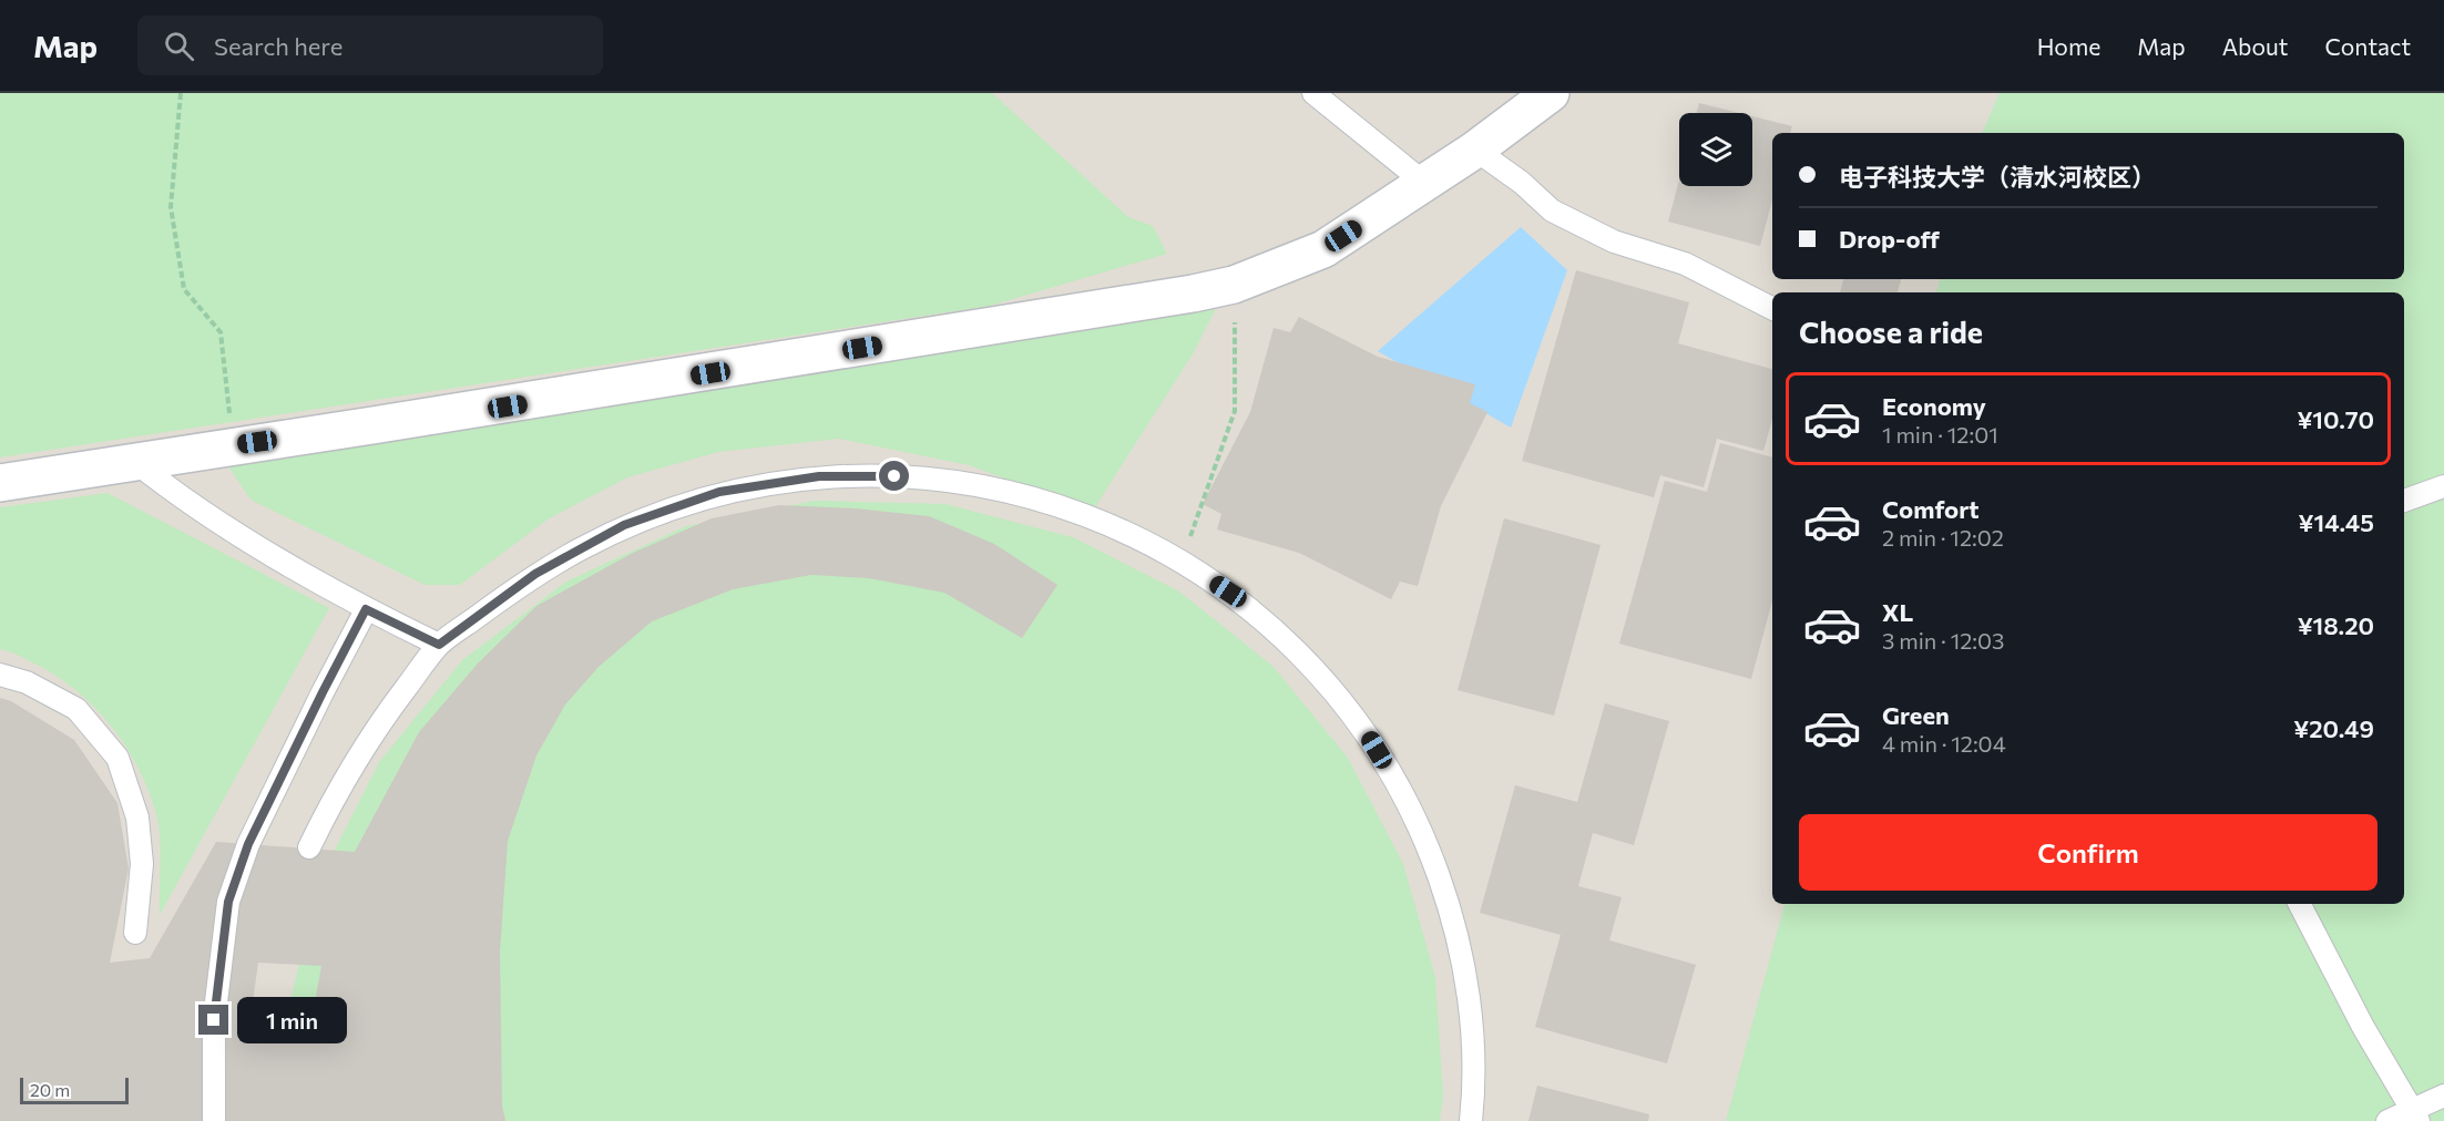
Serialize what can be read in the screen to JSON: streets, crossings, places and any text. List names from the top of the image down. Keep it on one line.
{"scale_bar":"20 m","page":{"header":"Map","search":"Search here","nav":["Home","Map","About","Contact"],"banner":["电子科技大学（清水河校区）","Drop-off"],"heading":"Choose a ride","list":[{"name":"Economy","note":"1 min · 12:01","value":"¥10.70"},{"name":"Comfort","note":"2 min · 12:02","value":"¥14.45"},{"name":"XL","note":"3 min · 12:03","value":"¥18.20"},{"name":"Green","note":"4 min · 12:04","value":"¥20.49"}],"buttons":"Confirm","bubble":"1 min","scale":"20 m"}}
